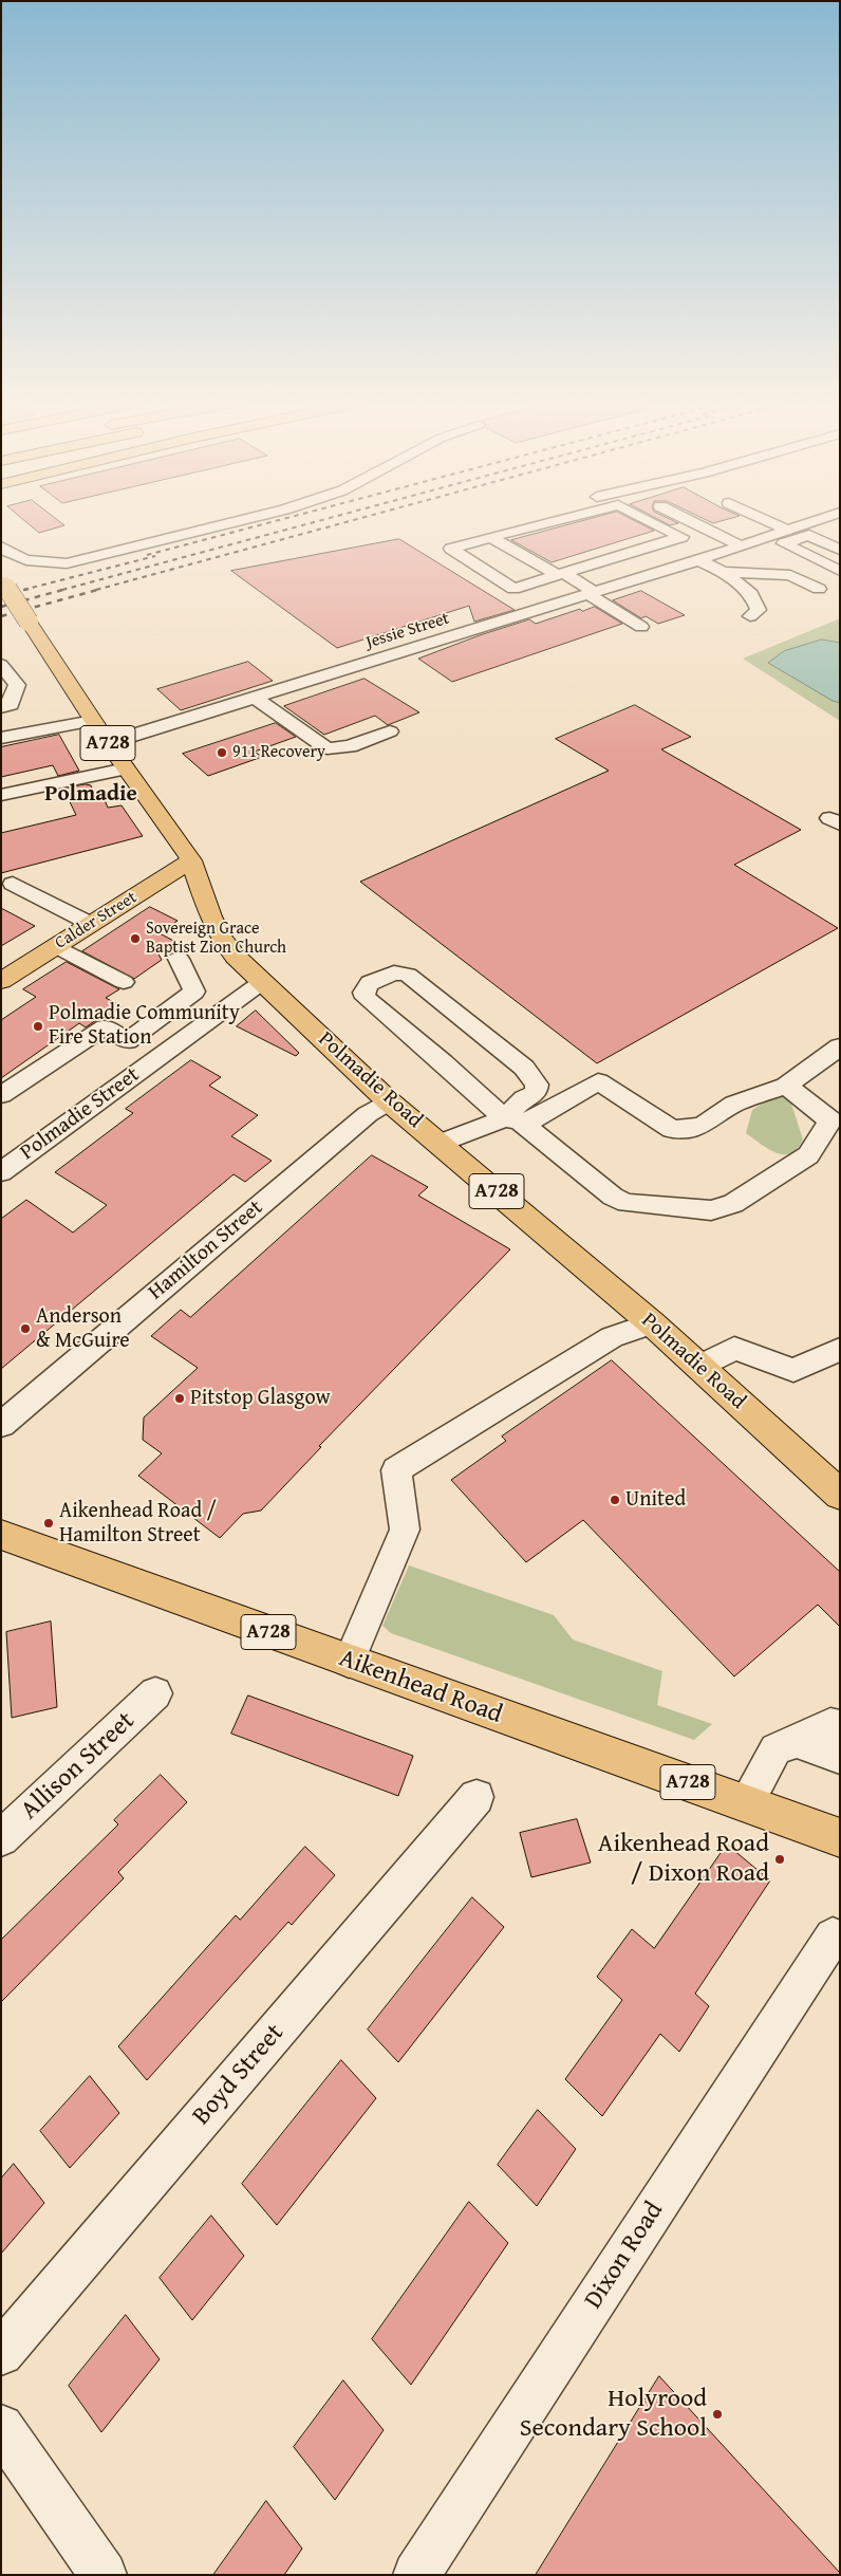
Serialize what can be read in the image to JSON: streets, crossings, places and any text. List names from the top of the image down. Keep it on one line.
{"streets":{"main road":["A728","Calder Street","Polmadie Road","Aikenhead Road"],"street":["Jessie Street","Polmadie Street","Hamilton Street","Allison Street","Boyd Street","Dixon Road"]},"crossings":[["Jessie Street","Polmadie Road"],["Calder Street","Polmadie Road"],["Polmadie Road","Polmadie Street"],["Polmadie Road","Hamilton Street"]],"districts":["Polmadie"],"places":["911 Recovery","Sovereign Grace Baptist Zion Church","Polmadie Community Fire Station","Anderson & McGuire","Pitstop Glasgow","United","Aikenhead Road / Hamilton Street","Aikenhead Road / Dixon Road","Holyrood Secondary School"]}
